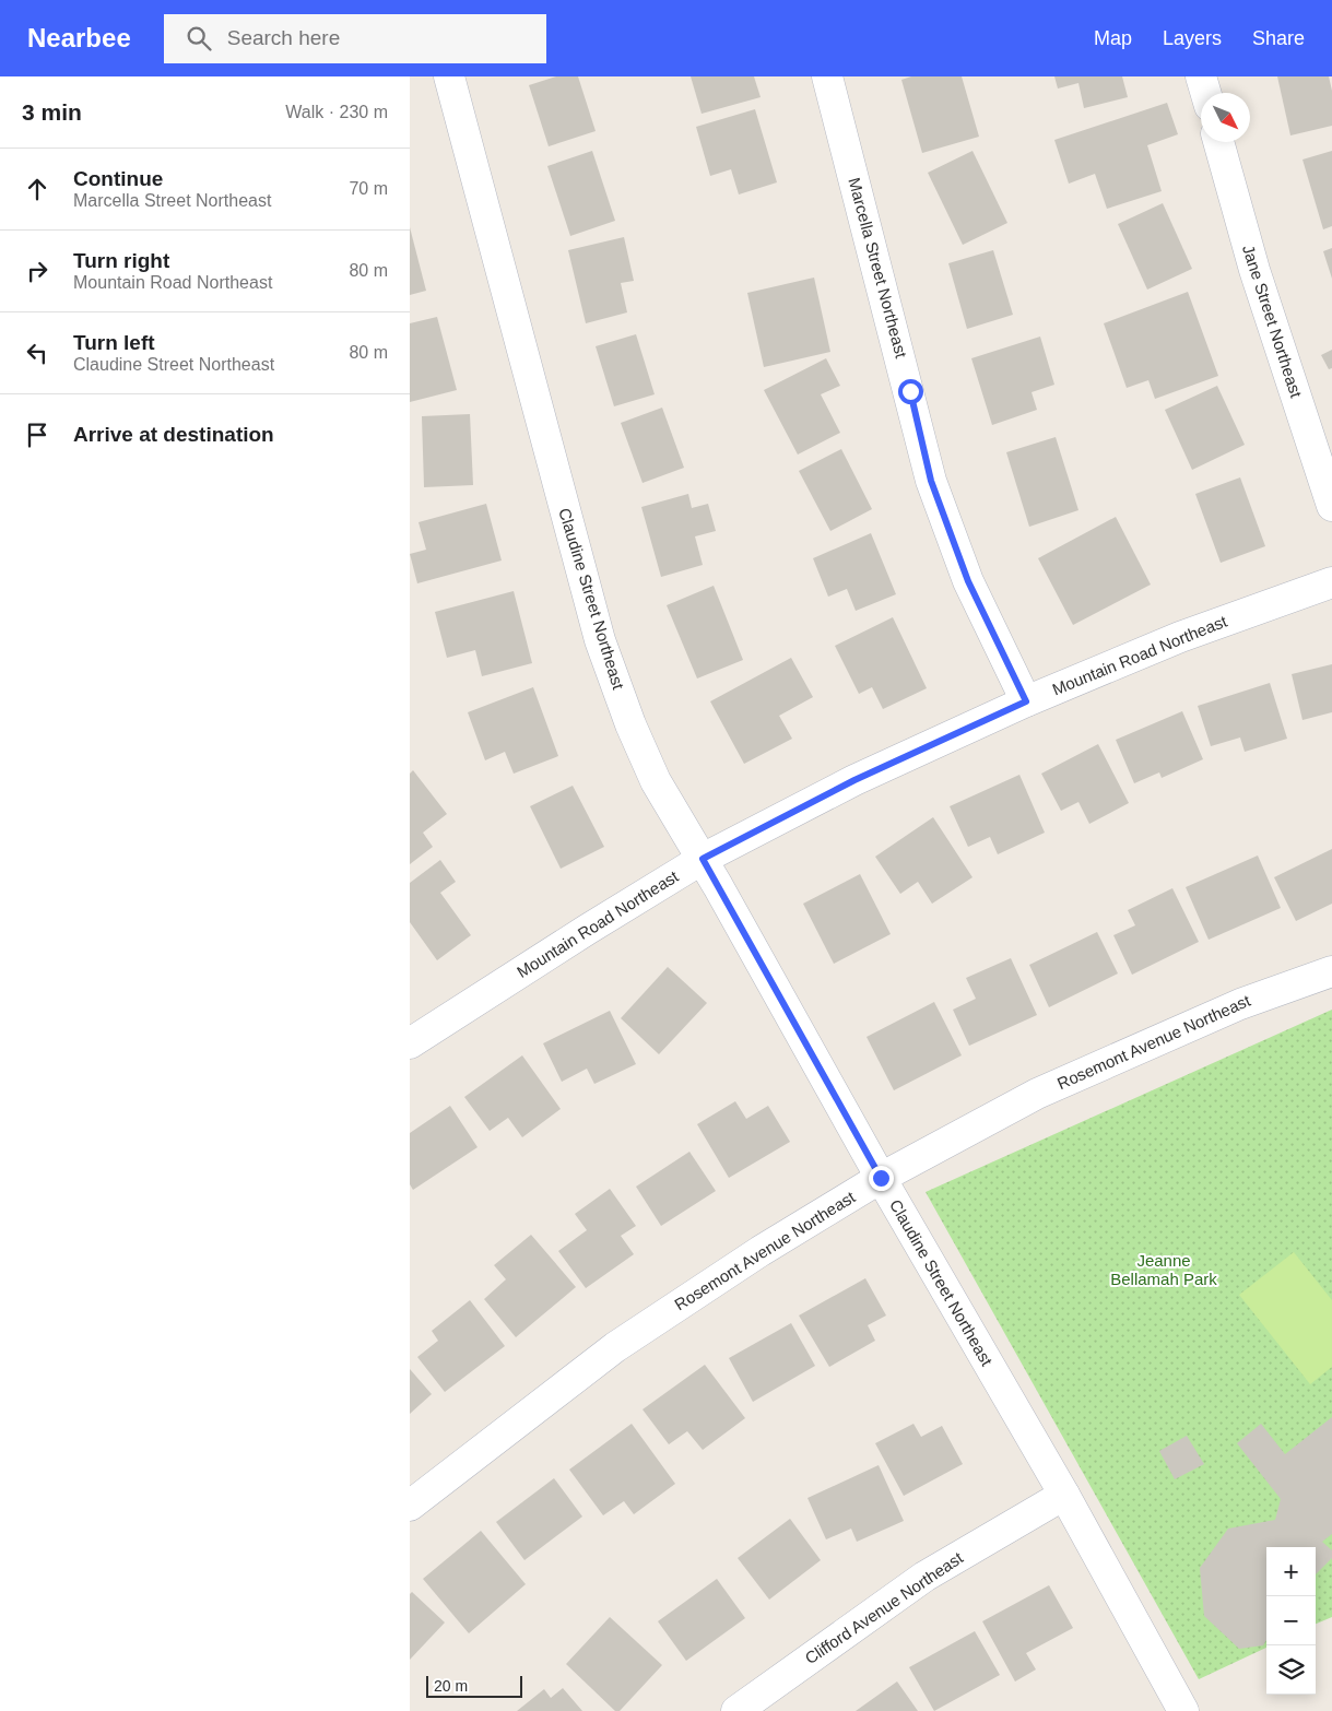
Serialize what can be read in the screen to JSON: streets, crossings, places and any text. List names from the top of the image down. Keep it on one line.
{"streets":{"street":["Marcella Street Northeast","Jane Street Northeast","Claudine Street Northeast","Mountain Road Northeast","Rosemont Avenue Northeast","Clifford Avenue Northeast"]},"crossings":[["Marcella Street Northeast","Mountain Road Northeast"],["Claudine Street Northeast","Mountain Road Northeast"],["Claudine Street Northeast","Rosemont Avenue Northeast"],["Claudine Street Northeast","Clifford Avenue Northeast"]],"parks":["Jeanne Bellamah Park"],"scale_bar":"20 m","north":"bottom right","page":{"header":"Nearbee","search":"Search here","nav":["Map","Layers","Share"],"heading":["3 min","Walk · 230 m"],"list":[["Continue","Marcella Street Northeast","70 m"],["Turn right","Mountain Road Northeast","80 m"],["Turn left","Claudine Street Northeast","80 m"],"Arrive at destination"],"map_buttons":["+","−"],"scale":"20 m"}}
